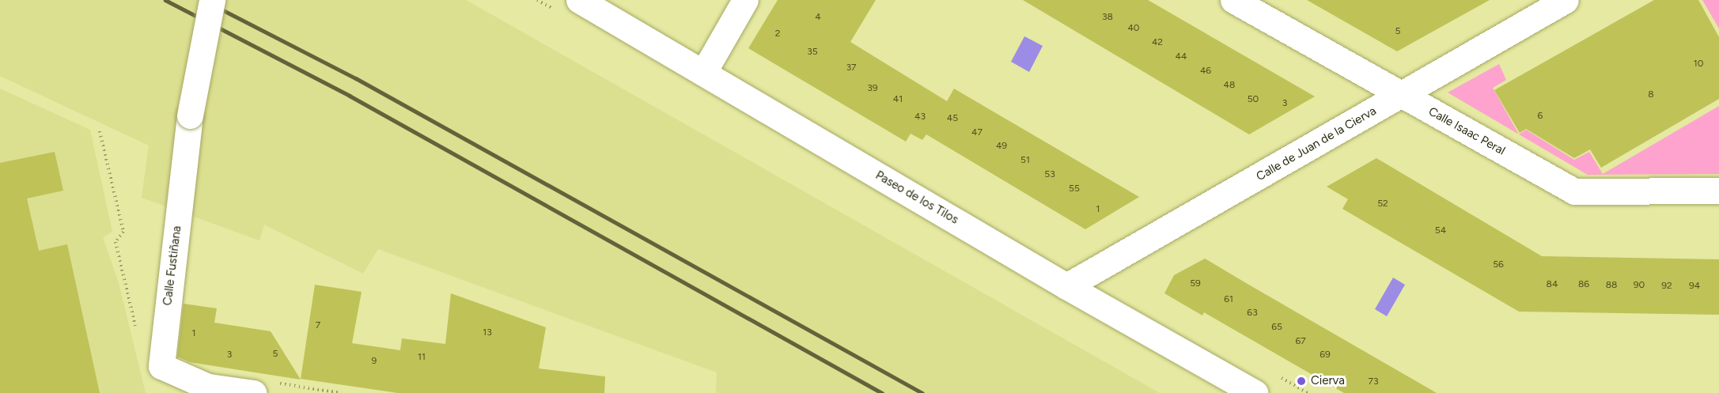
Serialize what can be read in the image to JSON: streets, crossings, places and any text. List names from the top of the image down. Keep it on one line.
{"streets":{"street":["Calle Isaac Peral","Calle de Juan de la Cierva","Paseo de los Tilos","Calle Fustiñana"]},"crossings":[["Calle Isaac Peral","Calle de Juan de la Cierva"],["Calle de Juan de la Cierva","Paseo de los Tilos"]],"places":["Cierva"],"house_numbers":["4","38","40","5","2","42","35","44","10","37","46","48","39","8","41","50","3","6","43","45","47","49","51","53","55","52","1","54","56","59","84","86","88","90","92","94","61","63","7","65","13","1","67","5","3","69","11","9","73"]}
